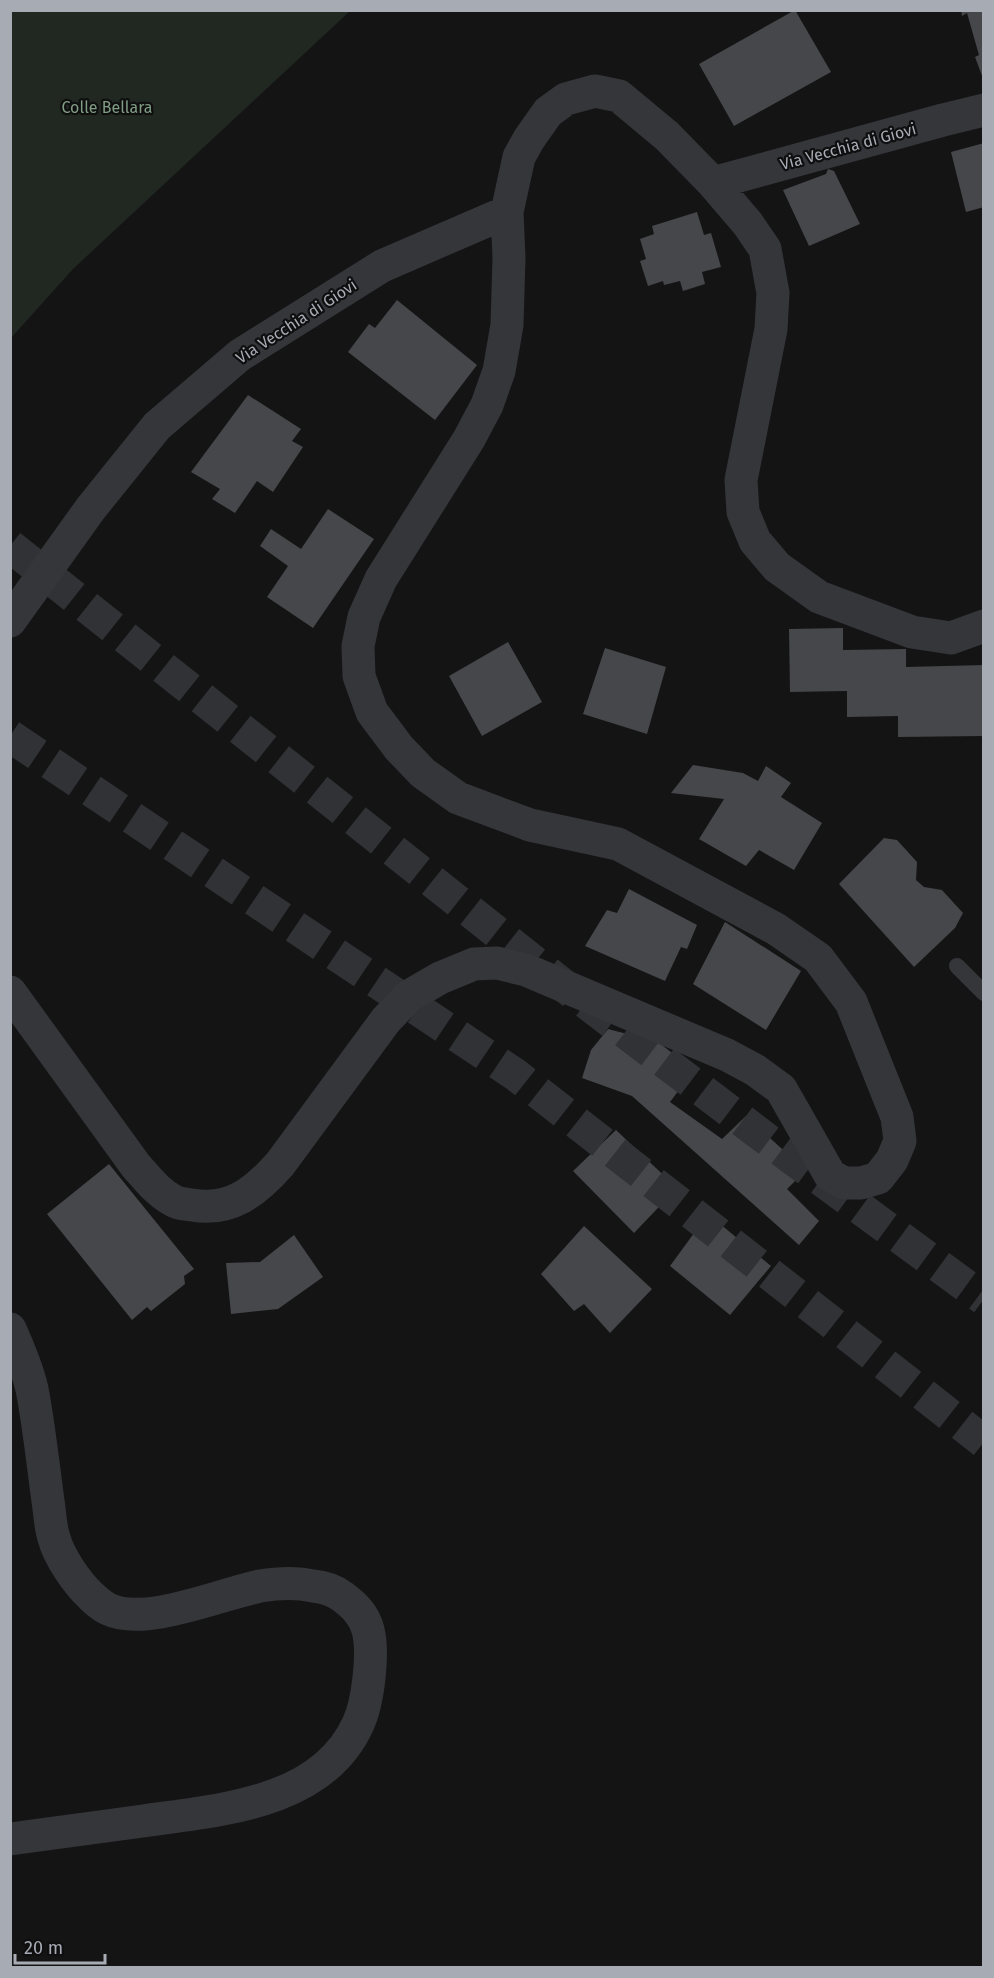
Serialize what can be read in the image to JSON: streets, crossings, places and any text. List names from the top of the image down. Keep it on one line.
{"streets":{"street":["Via Vecchia di Giovi"]},"parks":["Colle Bellara"],"scale_bar":"20 m"}
